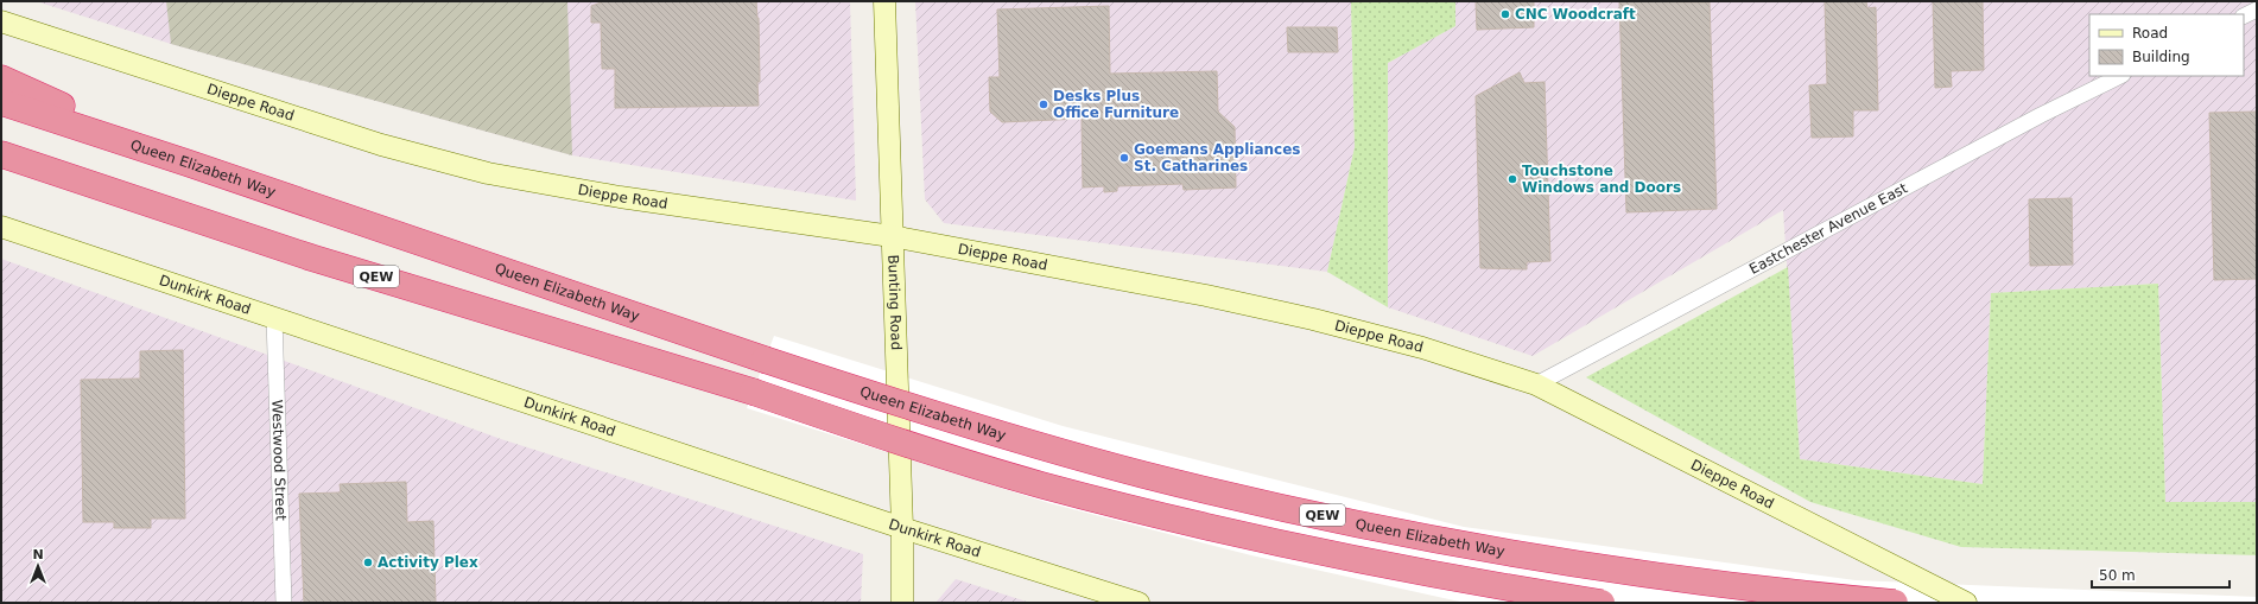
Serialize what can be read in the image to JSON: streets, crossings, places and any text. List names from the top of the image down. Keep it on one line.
{"streets":{"highway":["Queen Elizabeth Way","QEW"],"street":["Dieppe Road","Eastchester Avenue East","Dunkirk Road","Bunting Road","Westwood Street"]},"crossings":[["Dieppe Road","Eastchester Avenue East"],["Dieppe Road","Bunting Road"],["Dunkirk Road","Bunting Road"],["Dunkirk Road","Westwood Street"]],"places":["CNC Woodcraft","Desks Plus Office Furniture","Goemans Appliances St. Catharines","Touchstone Windows and Doors","Activity Plex"],"legend":["Road","Building"],"scale_bar":"50 m","north":"top"}
